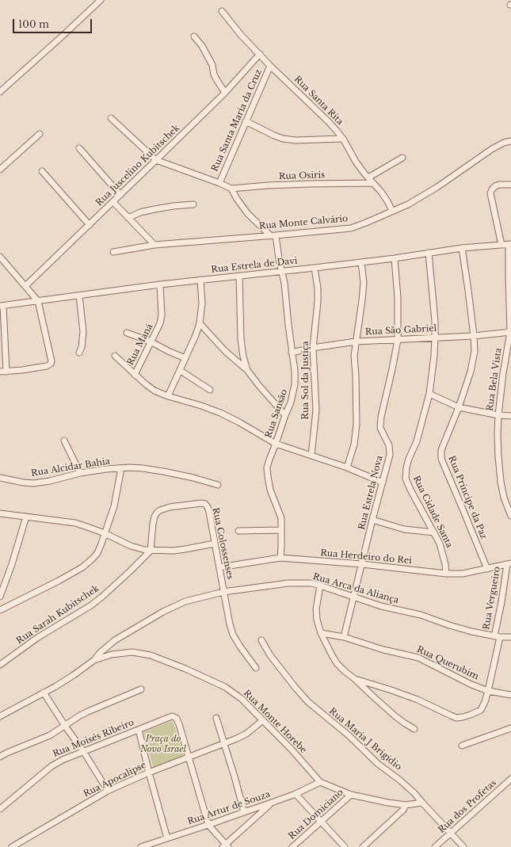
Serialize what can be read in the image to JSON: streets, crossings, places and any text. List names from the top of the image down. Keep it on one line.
{"streets":{"street":["Rua Santa Rita","Rua Santa Maria da Cruz","Rua Juscelino Kubitschek","Rua Osiris","Rua Monte Calvário","Rua Estrela de Davi","Rua São Gabriel","Rua Maná","Rua Bela Vista","Rua Sol da Justiça","Rua Sansão","Rua Alcidar Bahia","Rua Estrela Nova","Rua Príncipe da Paz","Rua Cidade Santa","Rua Colossenses","Rua Herdeiro do Rei","Rua Arca da Aliança","Rua Vergueiro","Rua Sarah Kubitschek","Rua Querubim","Rua Monte Horebe","Rua Moisés Ribeiro","Rua Maria J Brigídio","Rua Apocalipse","Rua dos Profetas","Rua Artur de Souza","Rua Domiciano"]},"crossings":[["Rua Santa Rita","Rua Santa Maria da Cruz"],["Rua Santa Rita","Rua Juscelino Kubitschek"],["Rua Santa Rita","Rua Osiris"],["Rua Santa Rita","Rua Monte Calvário"],["Rua Monte Calvário","Rua Sansão"],["Rua Estrela de Davi","Rua Maná"],["Rua Estrela de Davi","Rua Bela Vista"],["Rua Estrela de Davi","Rua Sol da Justiça"],["Rua Estrela de Davi","Rua Sansão"],["Rua Estrela de Davi","Rua Estrela Nova"],["Rua Estrela de Davi","Rua Príncipe da Paz"],["Rua Estrela de Davi","Rua Cidade Santa"],["Rua São Gabriel","Rua Bela Vista"],["Rua São Gabriel","Rua Sol da Justiça"],["Rua São Gabriel","Rua Sansão"],["Rua São Gabriel","Rua Estrela Nova"],["Rua São Gabriel","Rua Príncipe da Paz"],["Rua São Gabriel","Rua Cidade Santa"],["Rua Sansão","Rua Herdeiro do Rei"],["Rua Estrela Nova","Rua Herdeiro do Rei"],["Rua Estrela Nova","Rua Arca da Aliança"],["Rua Estrela Nova","Rua Querubim"],["Rua Príncipe da Paz","Rua Herdeiro do Rei"],["Rua Cidade Santa","Rua Herdeiro do Rei"],["Rua Colossenses","Rua Herdeiro do Rei"],["Rua Colossenses","Rua Arca da Aliança"],["Rua Colossenses","Rua Sarah Kubitschek"],["Rua Herdeiro do Rei","Rua Vergueiro"],["Rua Arca da Aliança","Rua Vergueiro"],["Rua Arca da Aliança","Rua Monte Horebe"],["Rua Vergueiro","Rua Querubim"],["Rua Monte Horebe","Rua Maria J Brigídio"],["Rua Monte Horebe","Rua Apocalipse"],["Rua Monte Horebe","Rua Artur de Souza"],["Rua Monte Horebe","Rua Domiciano"],["Rua Moisés Ribeiro","Rua Apocalipse"],["Rua Maria J Brigídio","Rua dos Profetas"]],"parks":["Praça do Novo Israel"],"scale_bar":"100 m"}
